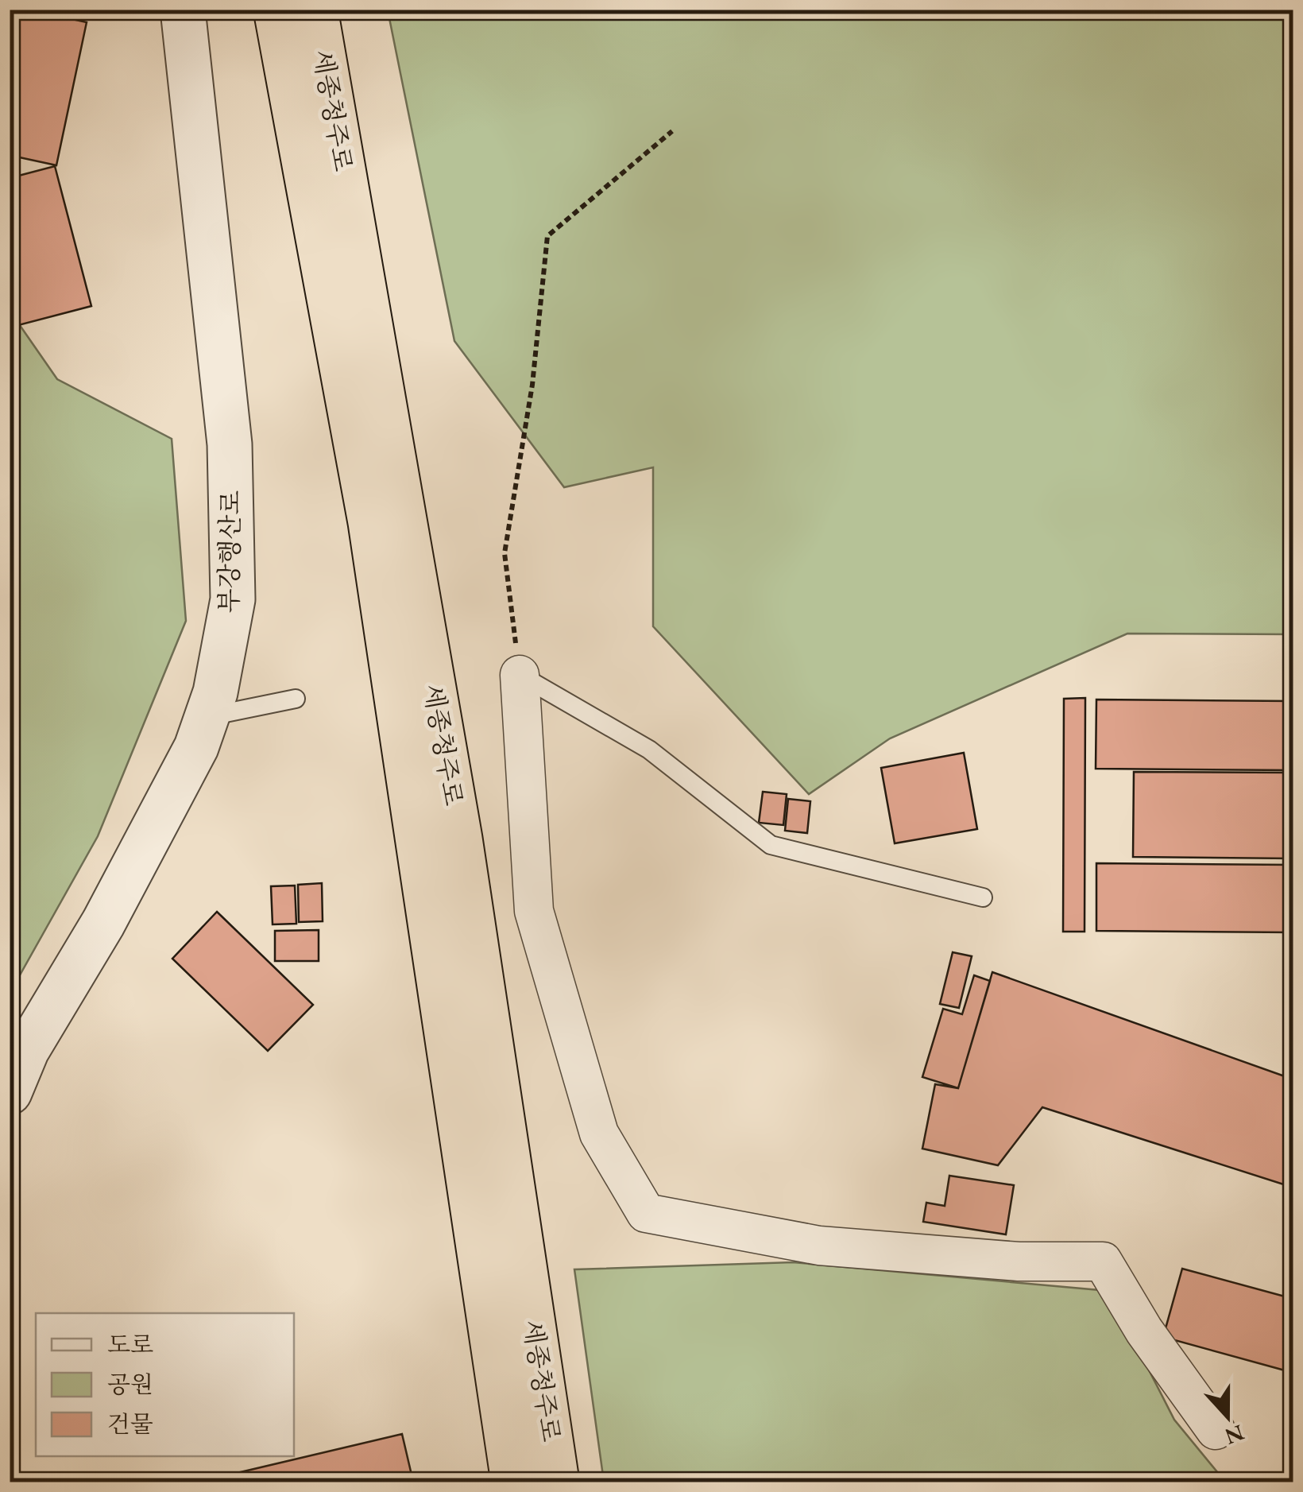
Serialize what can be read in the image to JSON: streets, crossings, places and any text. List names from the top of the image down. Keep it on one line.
{"streets":{"highway":["세종청주로"],"street":["부강행산로"]},"legend":["도로","공원","건물"],"north":"bottom"}
